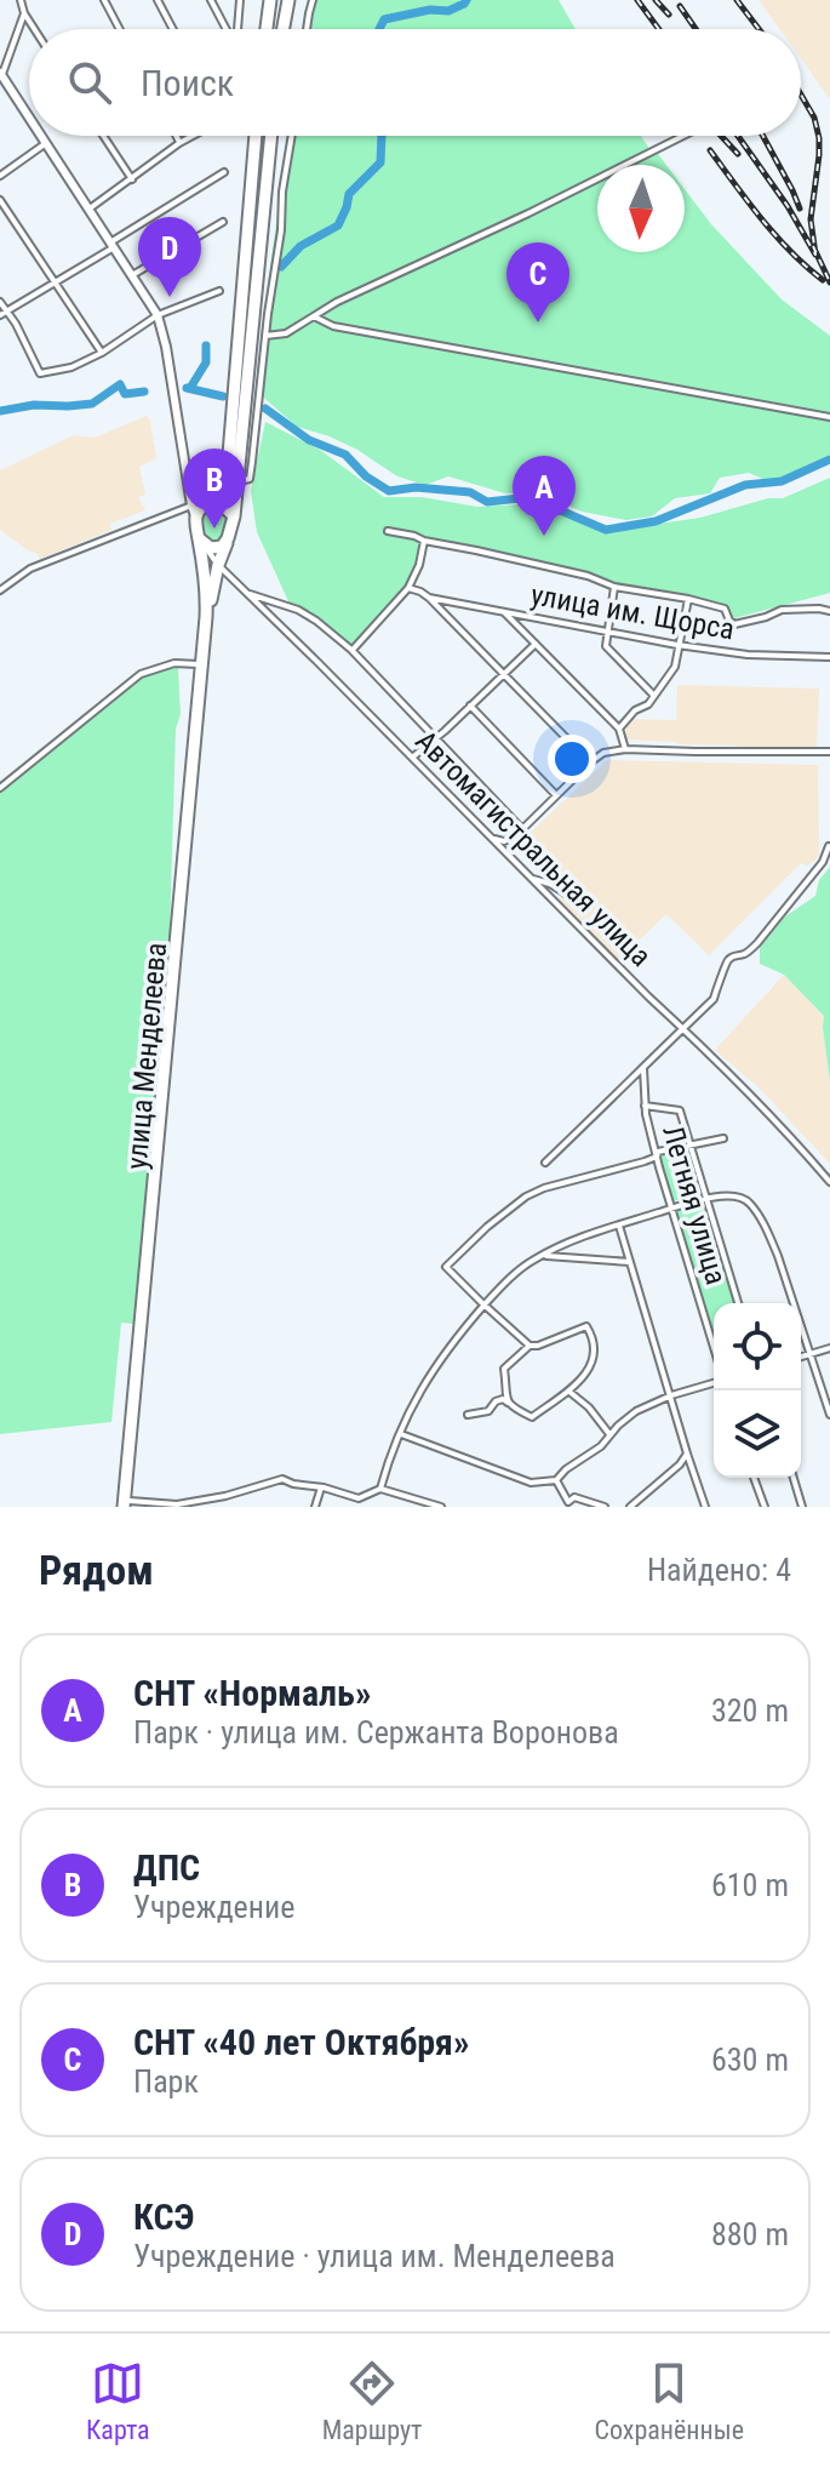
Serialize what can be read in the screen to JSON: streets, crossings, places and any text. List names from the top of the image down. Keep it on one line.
{"streets":{"highway":["улица Менделеева"],"street":["улица им. Щорса","Автомагистральная улица","Летняя улица"]},"crossings":[["Автомагистральная улица","улица Менделеева"]],"north":"bottom","page":{"search":"Поиск","pins":["D","C","B","A"],"heading":["Рядом","Найдено: 4"],"list":[{"mark":"A","name":"СНТ «Нормаль»","note":"Парк · улица им. Сержанта Воронова","value":"320 m"},{"mark":"B","name":"ДПС","note":"Учреждение","value":"610 m"},{"mark":"C","name":"СНТ «40 лет Октября»","note":"Парк","value":"630 m"},{"mark":"D","name":"КСЭ","note":"Учреждение · улица им. Менделеева","value":"880 m"}],"nav":["Карта","Маршрут","Сохранённые"]}}
